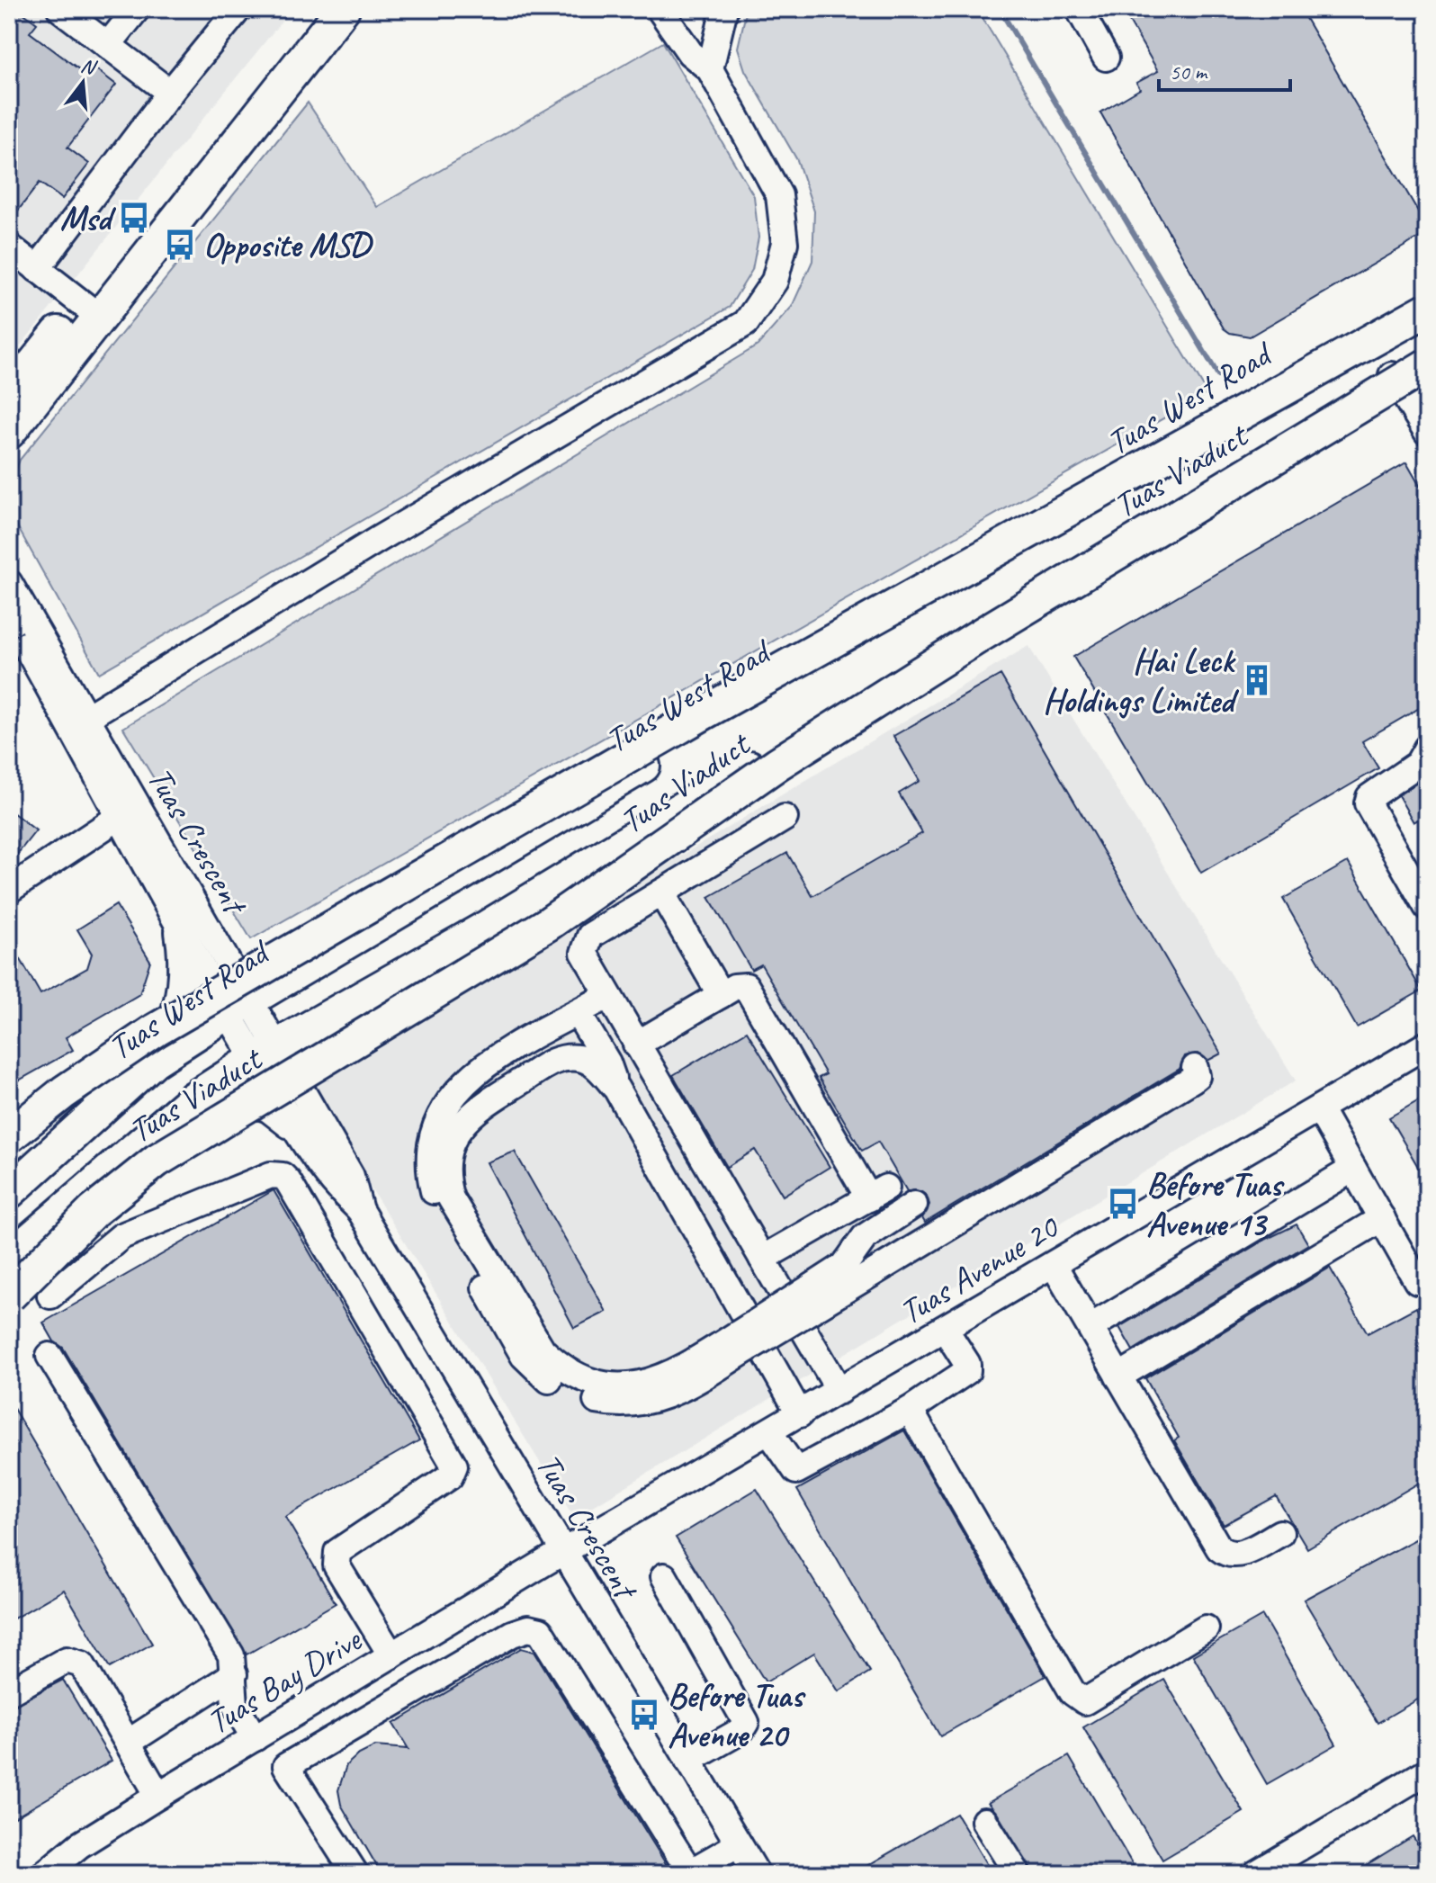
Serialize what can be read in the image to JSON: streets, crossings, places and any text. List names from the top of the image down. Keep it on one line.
{"streets":{"main road":["Tuas West Road","Tuas Viaduct"],"street":["Tuas Crescent","Tuas Avenue 20","Tuas Bay Drive"]},"crossings":[["Tuas West Road","Tuas Crescent"],["Tuas Crescent","Tuas Avenue 20"],["Tuas Crescent","Tuas Bay Drive"],["Tuas Avenue 20","Tuas Bay Drive"]],"places":{"bus stop":["Msd","Opposite MSD","Before Tuas Avenue 13","Before Tuas Avenue 20"],"building":["Hai Leck Holdings Limited"]},"scale_bar":"50 m","north":"top"}
